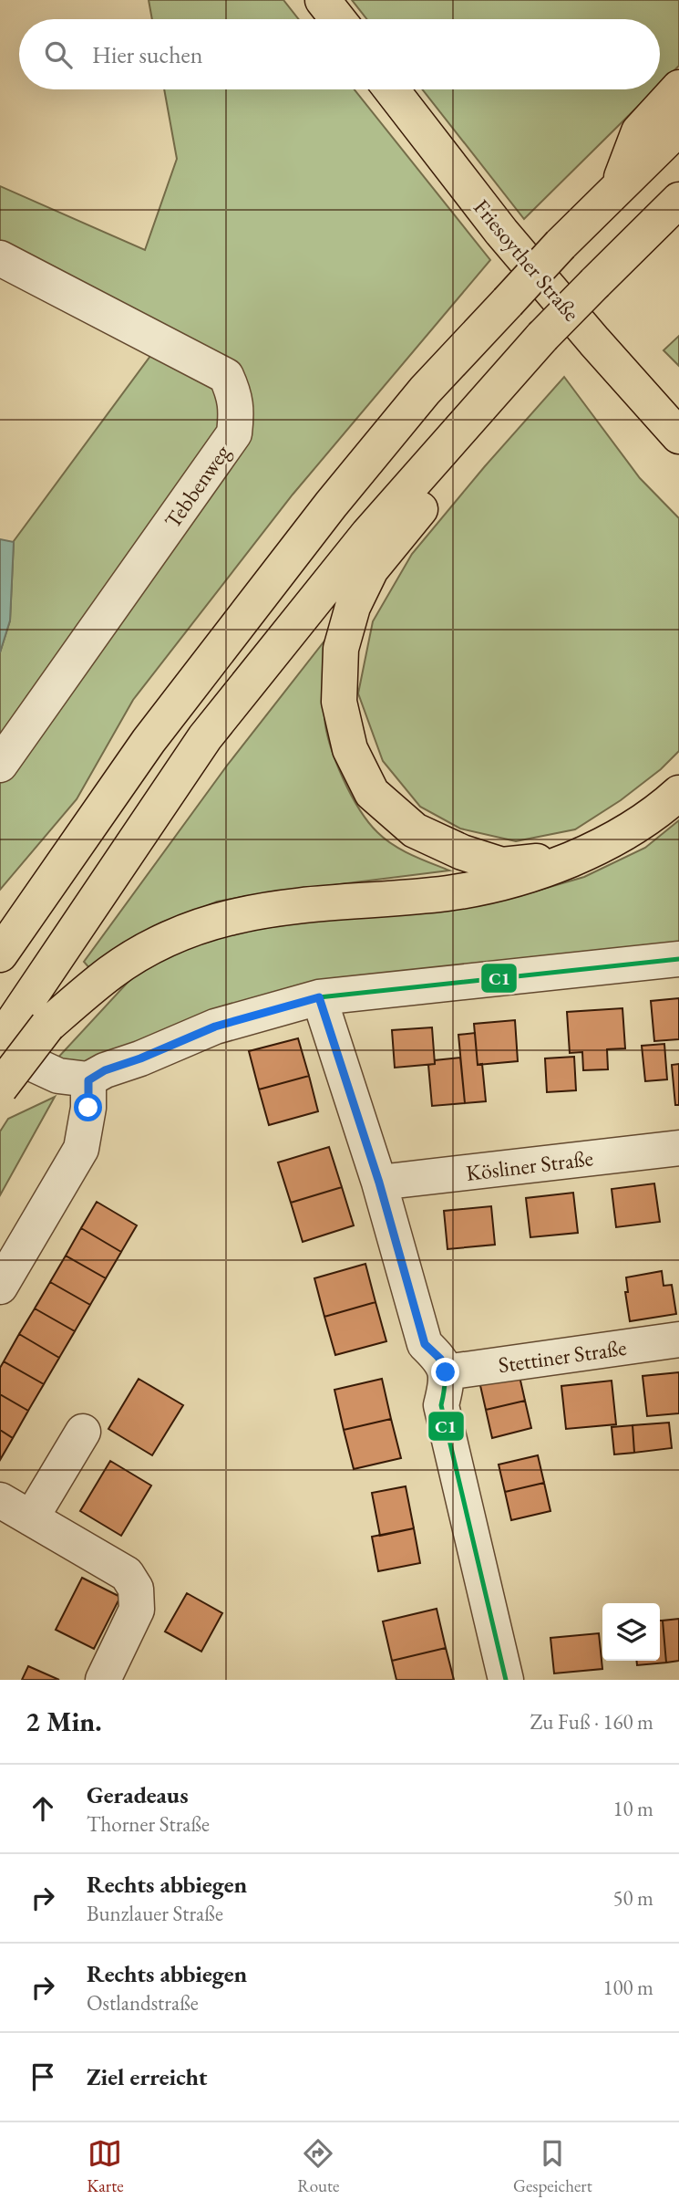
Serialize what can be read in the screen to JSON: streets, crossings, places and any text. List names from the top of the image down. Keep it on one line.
{"streets":{"main road":["Friesoyther Straße"],"street":["Tebbenweg","Kösliner Straße","Stettiner Straße"]},"lines":["transit line C1"],"page":{"search":"Hier suchen","heading":["2 Min.","Zu Fuß · 160 m"],"list":[["Geradeaus","Thorner Straße","10 m"],["Rechts abbiegen","Bunzlauer Straße","50 m"],["Rechts abbiegen","Ostlandstraße","100 m"],"Ziel erreicht"],"nav":["Karte","Route","Gespeichert"]}}
